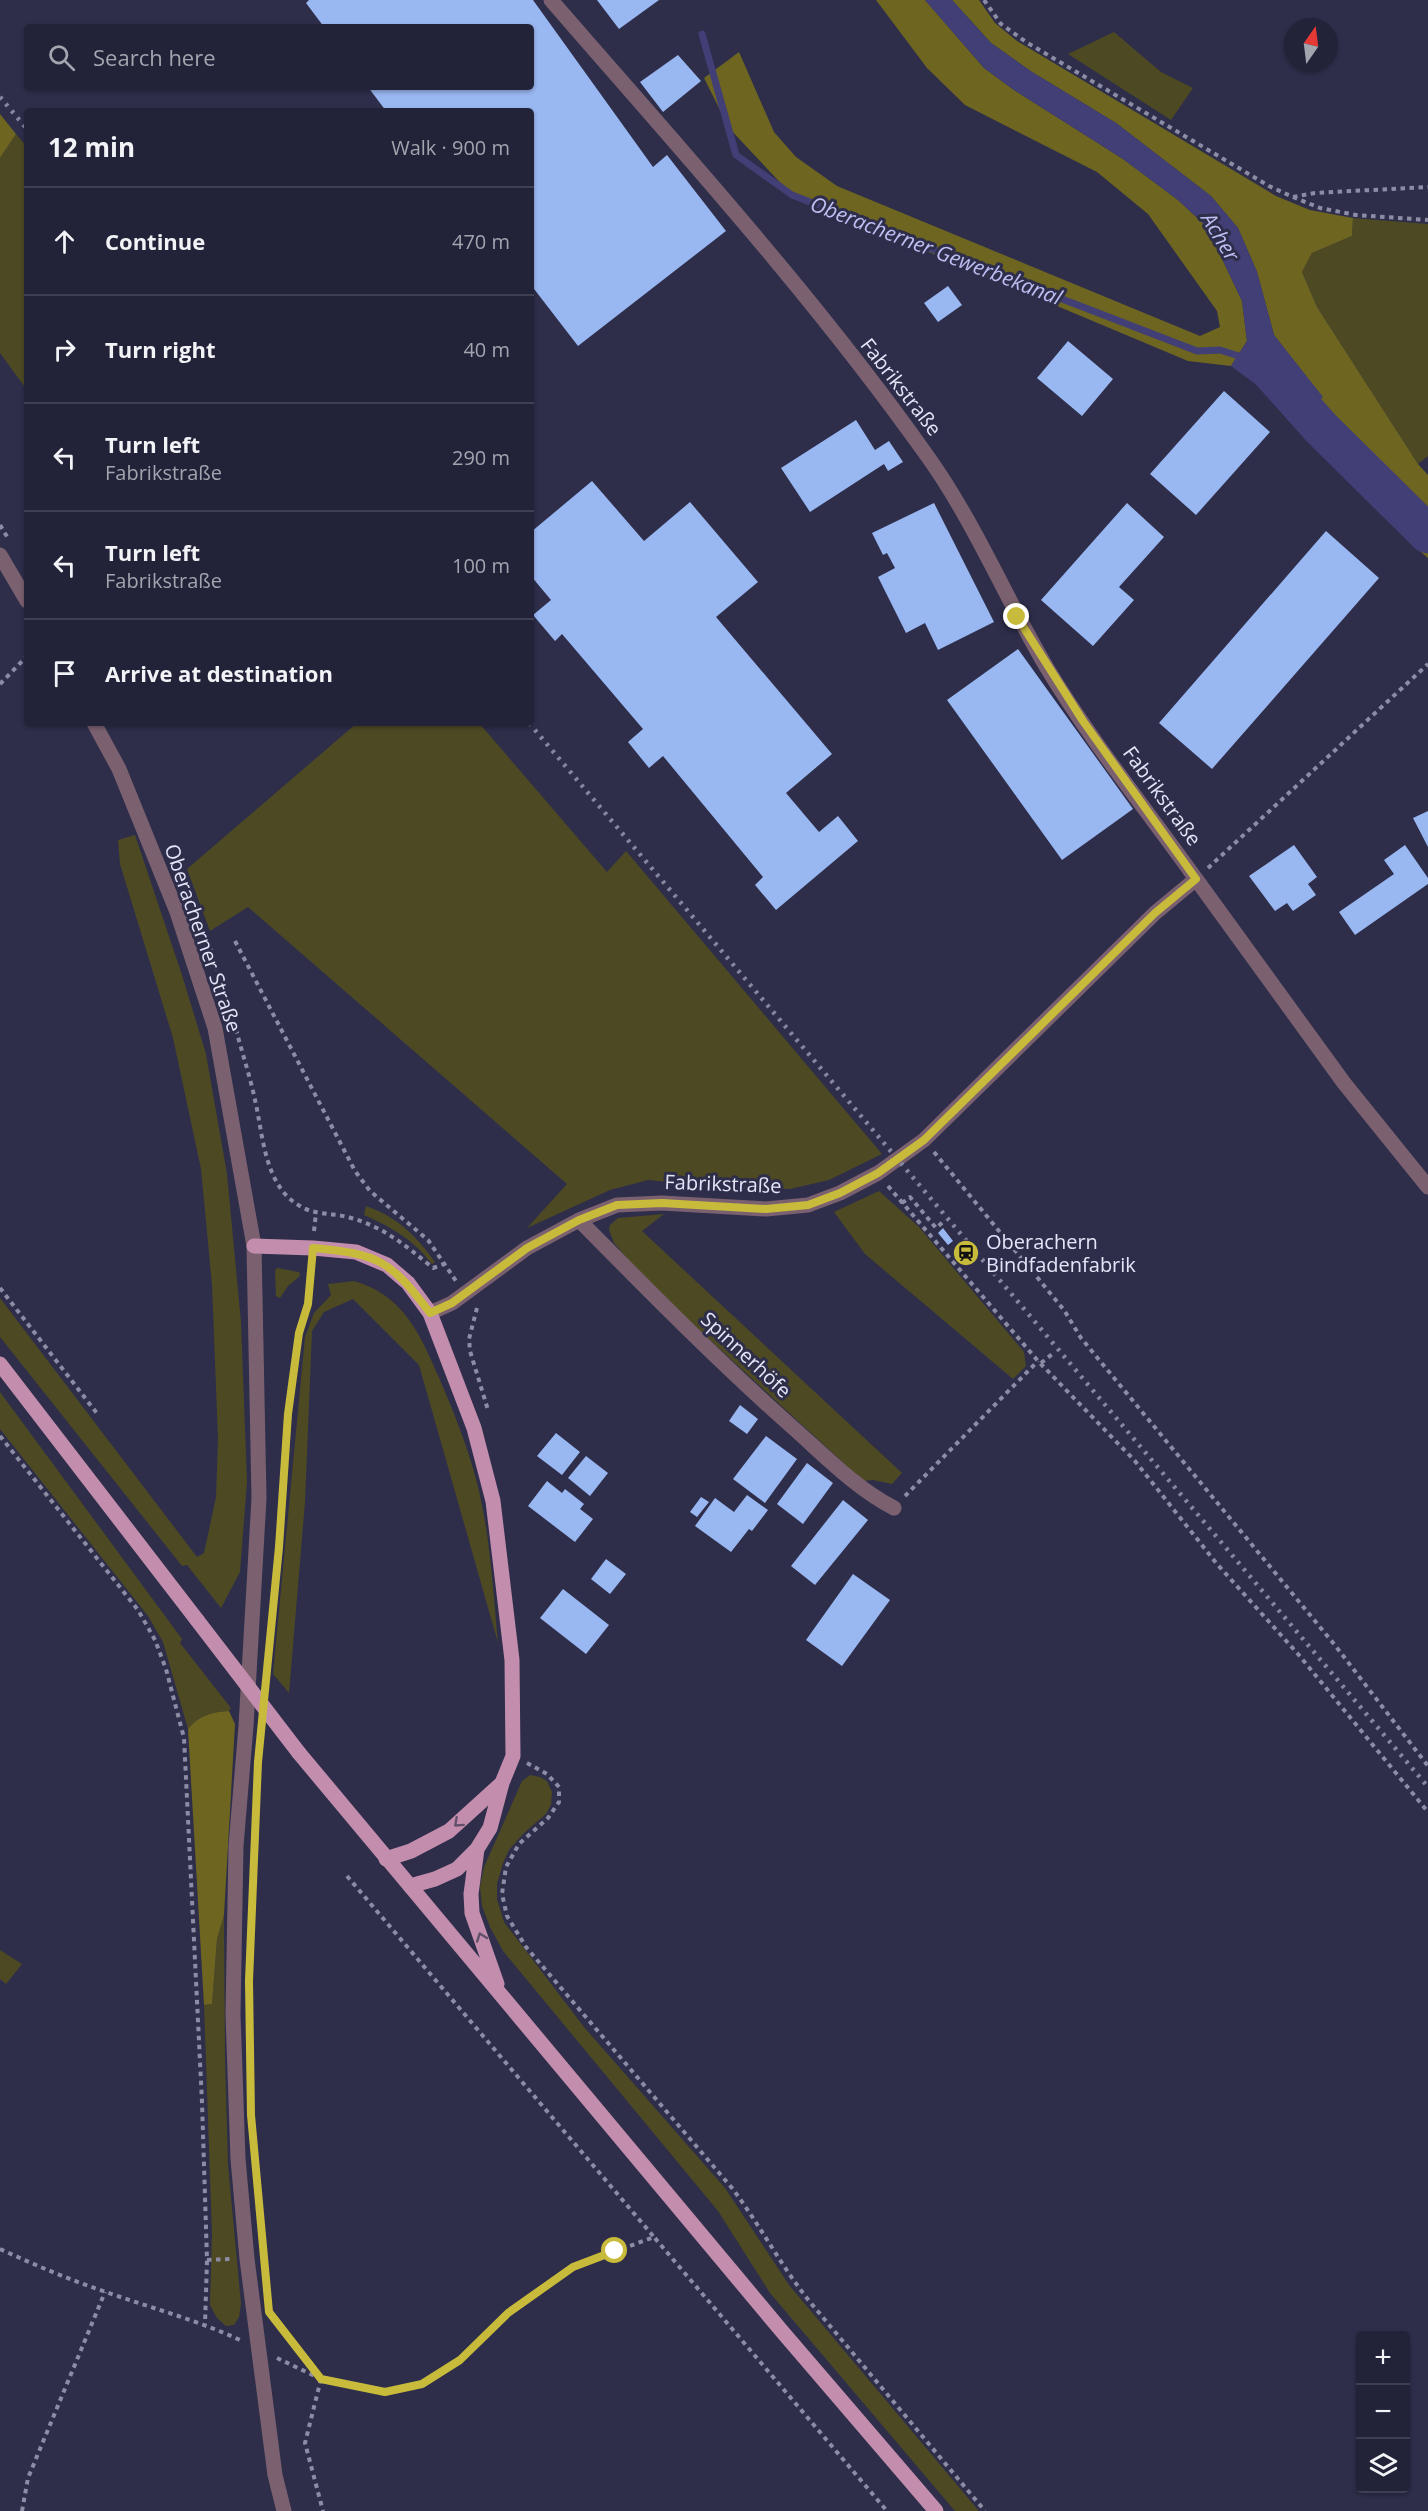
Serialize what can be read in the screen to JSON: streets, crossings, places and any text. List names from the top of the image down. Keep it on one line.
{"streets":{"street":["Fabrikstraße","Oberacherner Straße","Spinnerhöfe"]},"crossings":[["Fabrikstraße","Spinnerhöfe"]],"water":["Acher","Oberacherner Gewerbekanal"],"places":{"station":["Oberachern Bindfadenfabrik"]},"north":"top","page":{"search":"Search here","heading":["12 min","Walk · 900 m"],"list":[["Continue","470 m"],["Turn right","40 m"],["Turn left","Fabrikstraße","290 m"],["Turn left","Fabrikstraße","100 m"],"Arrive at destination"],"map_buttons":["+","−"]}}
